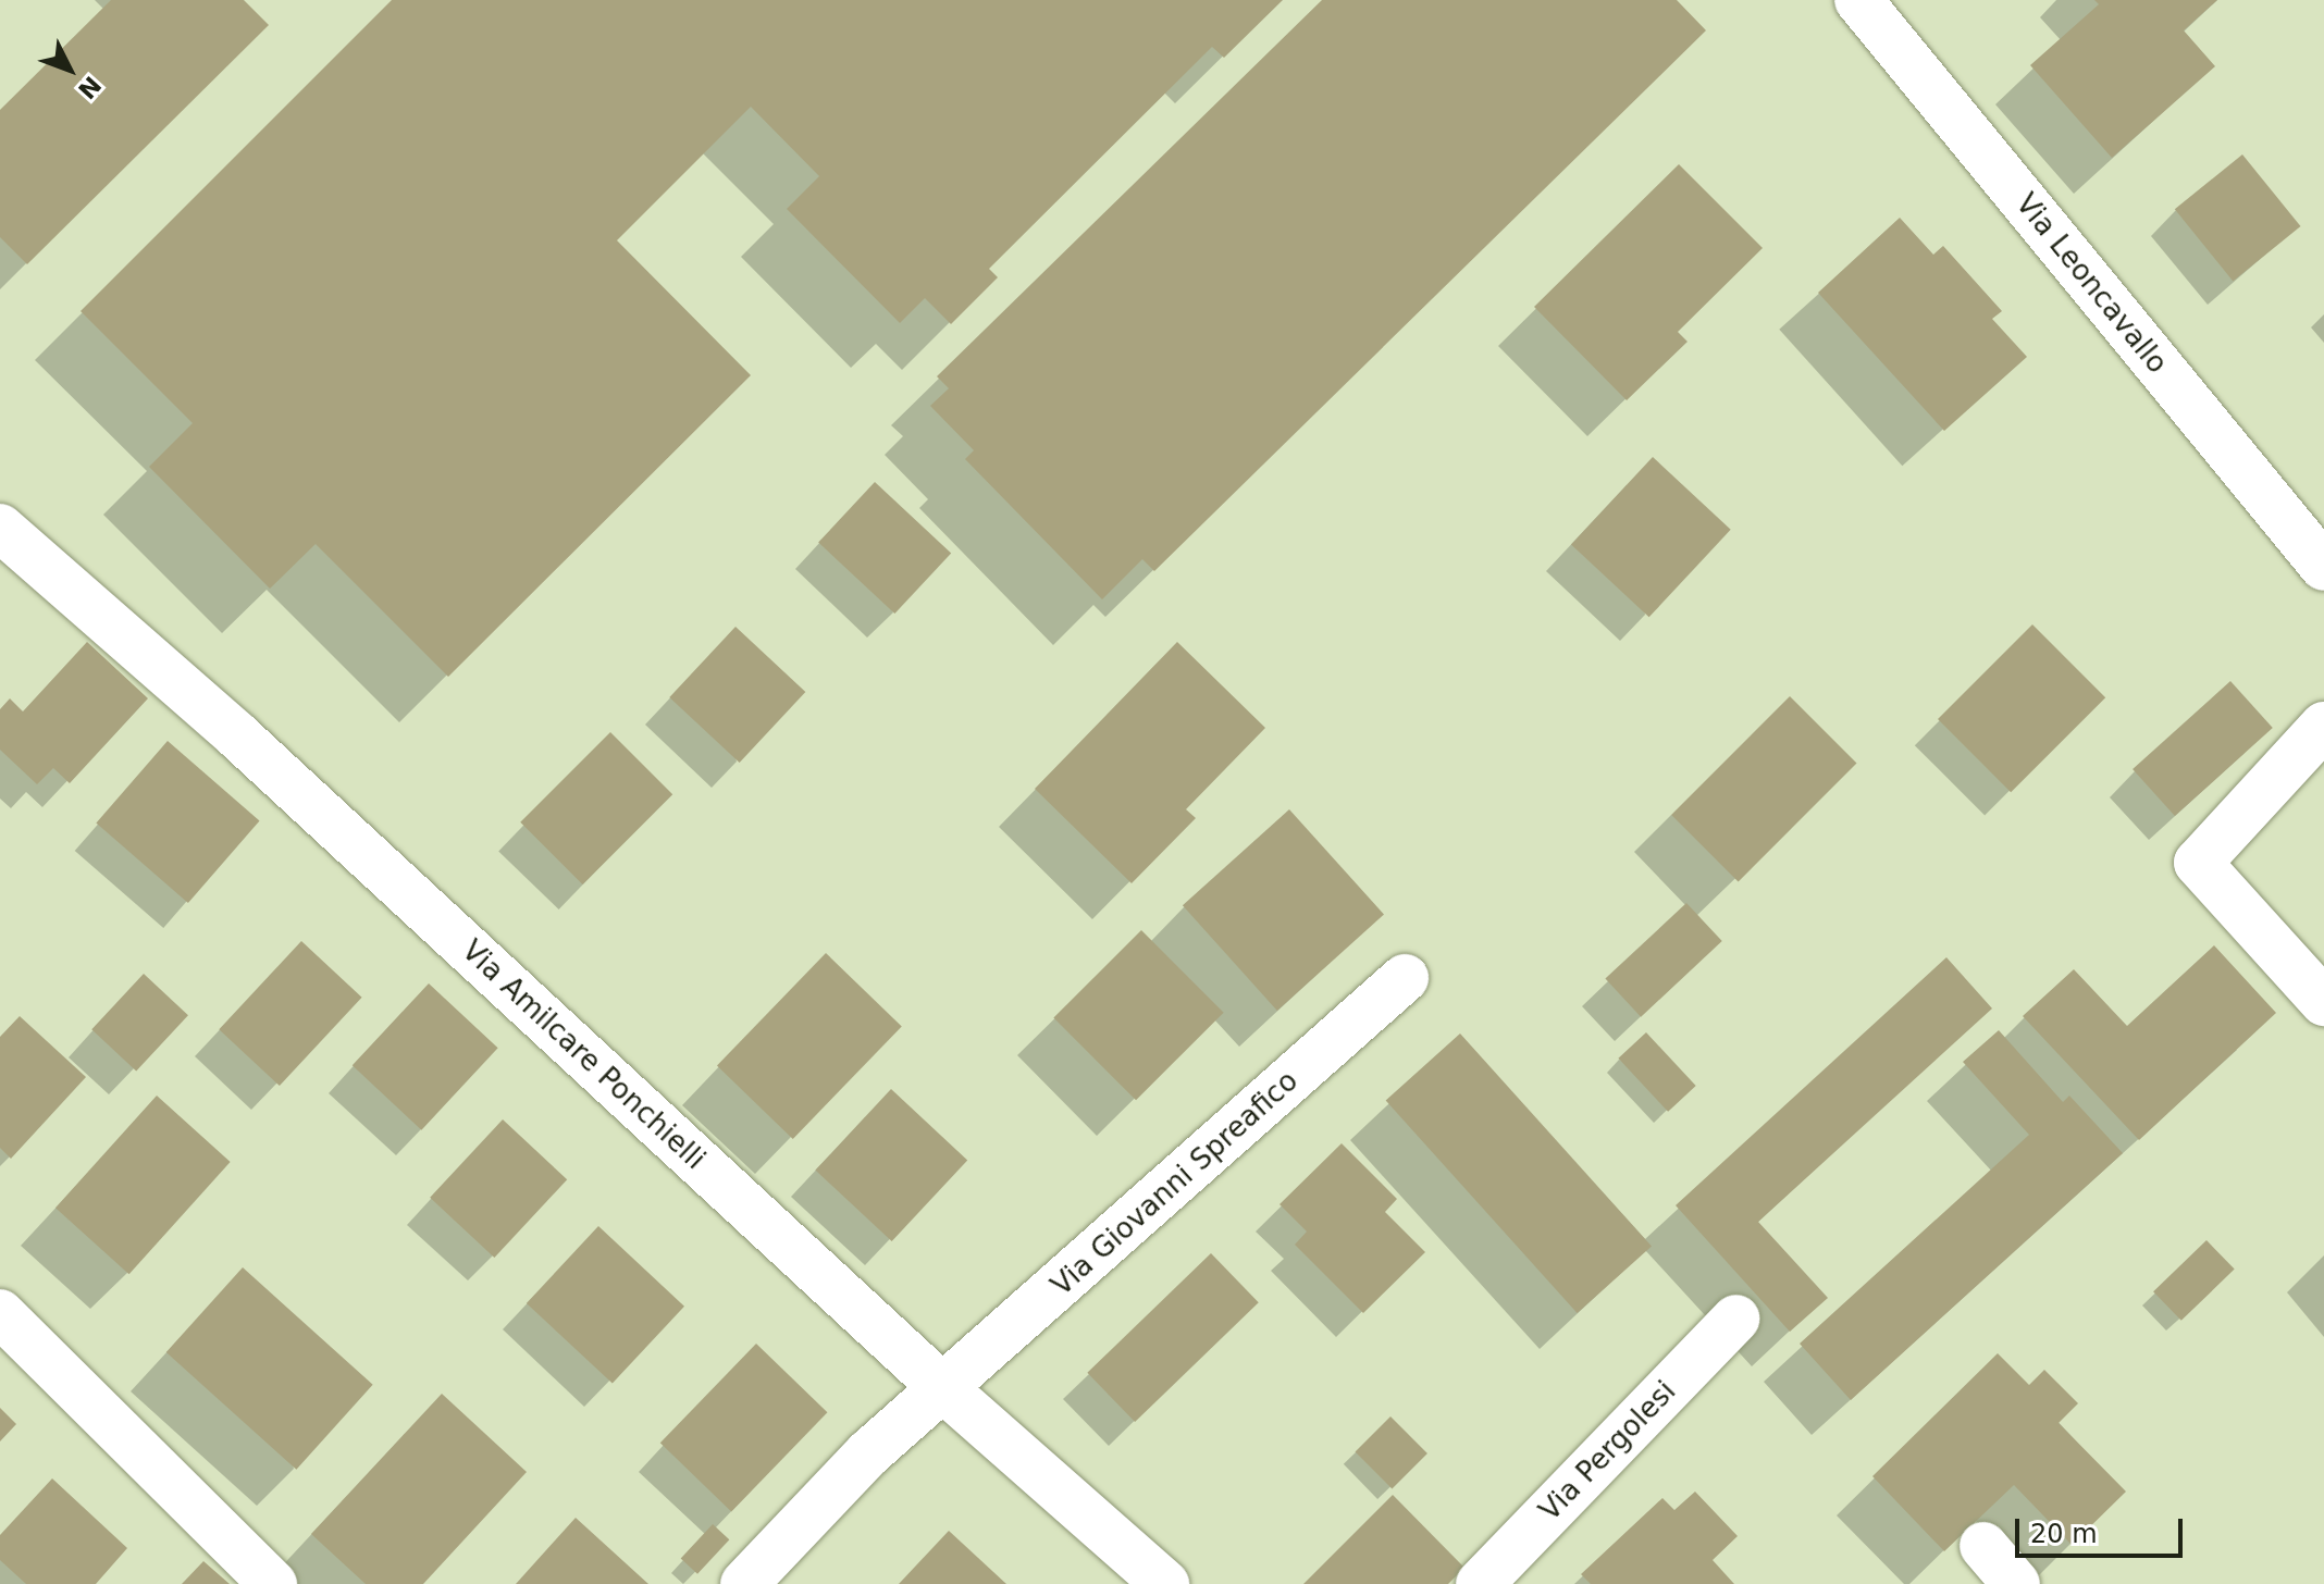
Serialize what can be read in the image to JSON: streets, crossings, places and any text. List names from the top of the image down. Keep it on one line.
{"streets":{"street":["Via Leoncavallo","Via Amilcare Ponchielli","Via Giovanni Spreafico","Via Pergolesi"]},"crossings":[["Via Amilcare Ponchielli","Via Giovanni Spreafico"]],"scale_bar":"20 m","north":"bottom right"}
